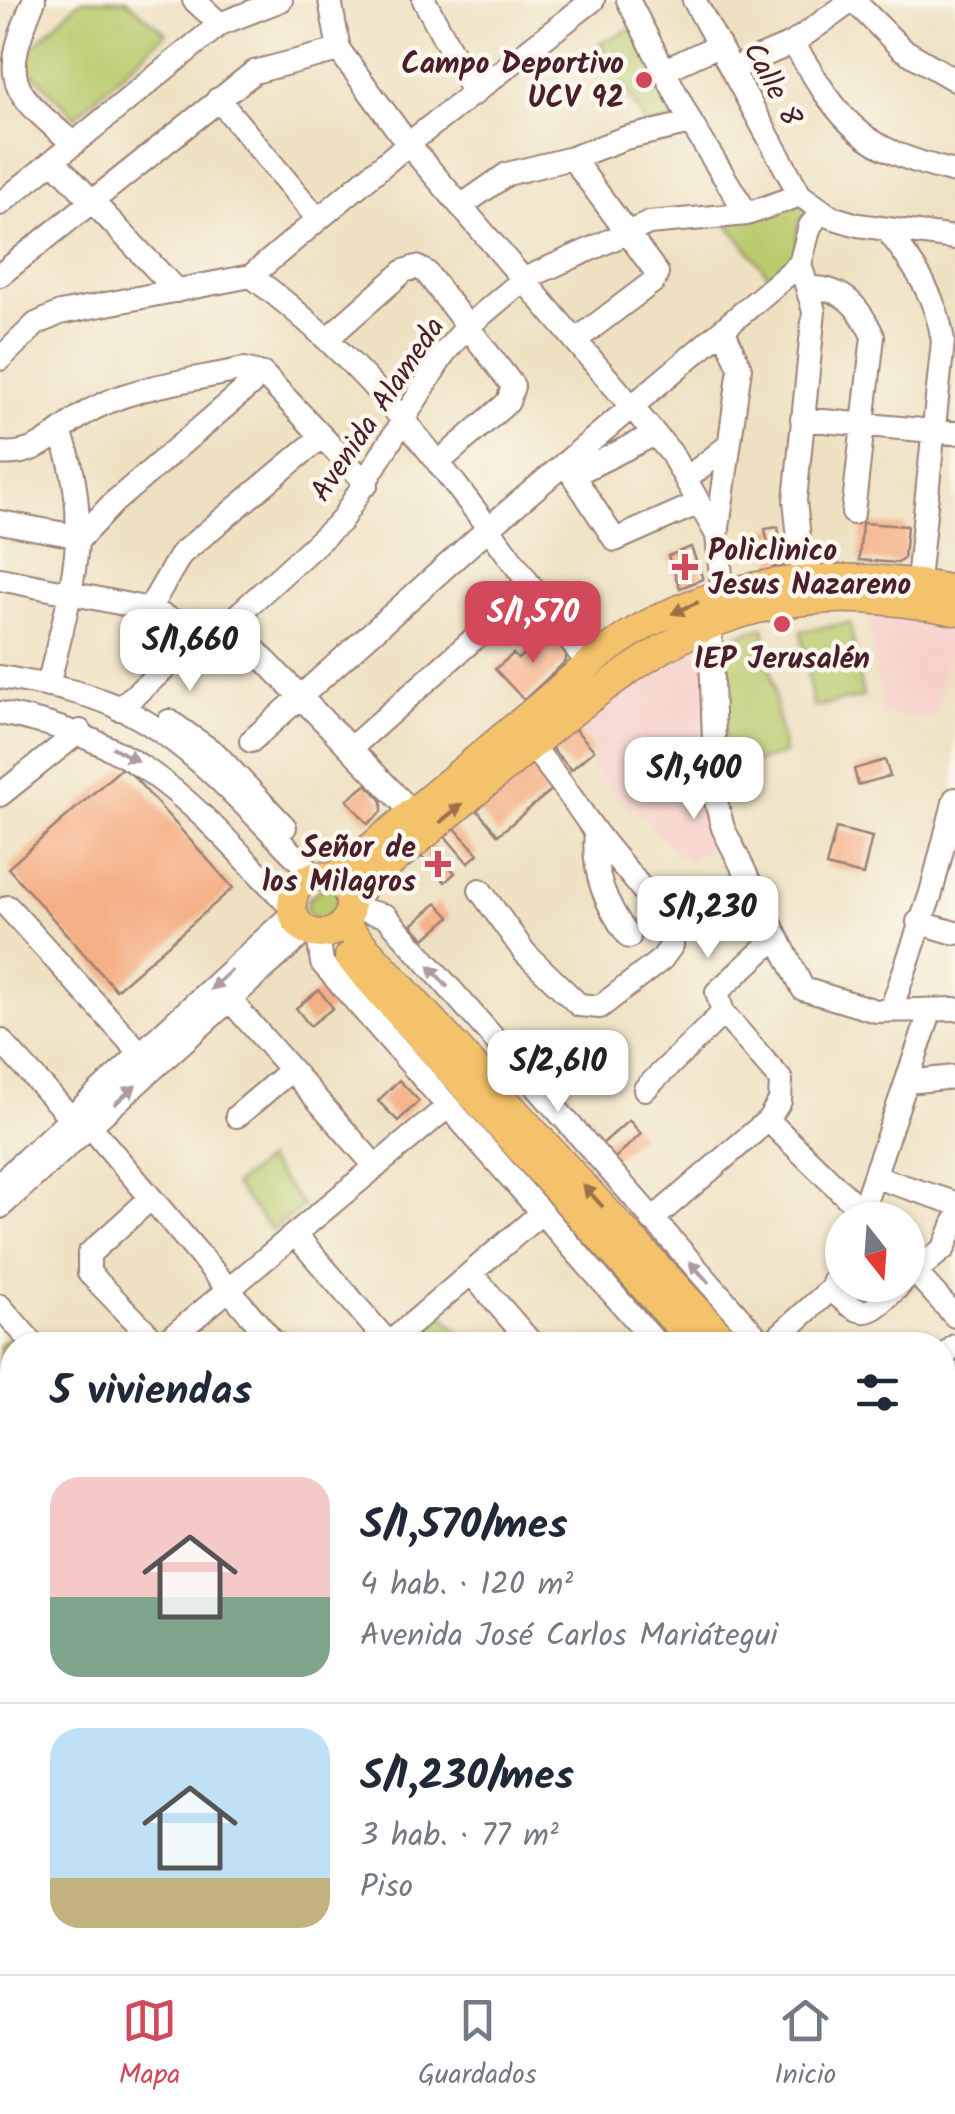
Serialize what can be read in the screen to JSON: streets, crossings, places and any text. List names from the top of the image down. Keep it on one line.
{"streets":{"street":["Calle 8","Avenida Alameda"]},"crossings":[["Calle 8","Avenida Alameda"]],"places":{"other":["Campo Deportivo UCV 92","IEP Jerusalén"],"health":["Policlinico Jesus Nazareno","Señor de los Milagros"]},"north":"bottom","page":{"price":["S/1,570","S/1,660","S/1,400","S/1,230","S/2,610"],"heading":"5 viviendas","list":[{"name":"S/1,570/mes","note":"4 hab. · 120 m² · Avenida José Carlos Mariátegui"},{"name":"S/1,230/mes","note":"3 hab. · 77 m² · Piso"}],"tabs":["Mapa","Guardados","Inicio"]}}
